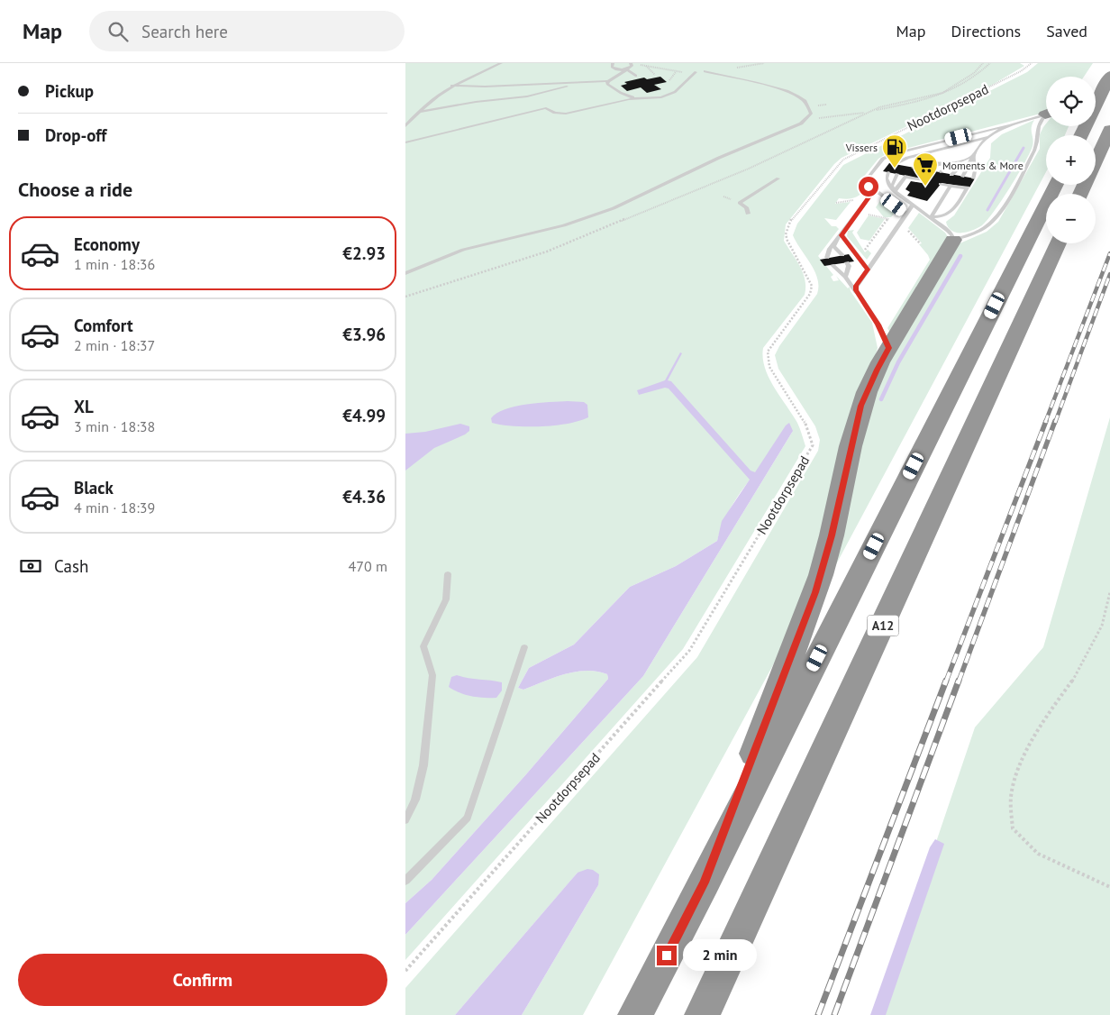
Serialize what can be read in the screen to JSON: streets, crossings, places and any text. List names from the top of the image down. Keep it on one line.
{"streets":{"highway":["A12"],"path":["Nootdorpsepad"]},"places":{"fuel station":["Vissers"],"supermarket":["Moments & More"]},"page":{"header":"Map","search":"Search here","nav":["Map","Directions","Saved"],"banner":["Pickup","Drop-off"],"map_buttons":["+","−"],"heading":"Choose a ride","list":[{"name":"Economy","note":"1 min · 18:36","value":"€2.93"},{"name":"Comfort","note":"2 min · 18:37","value":"€3.96"},{"name":"XL","note":"3 min · 18:38","value":"€4.99"},{"name":"Black","note":"4 min · 18:39","value":"€4.36"}],"pay":["Cash","470 m"],"bubble":"2 min","buttons":"Confirm"}}
